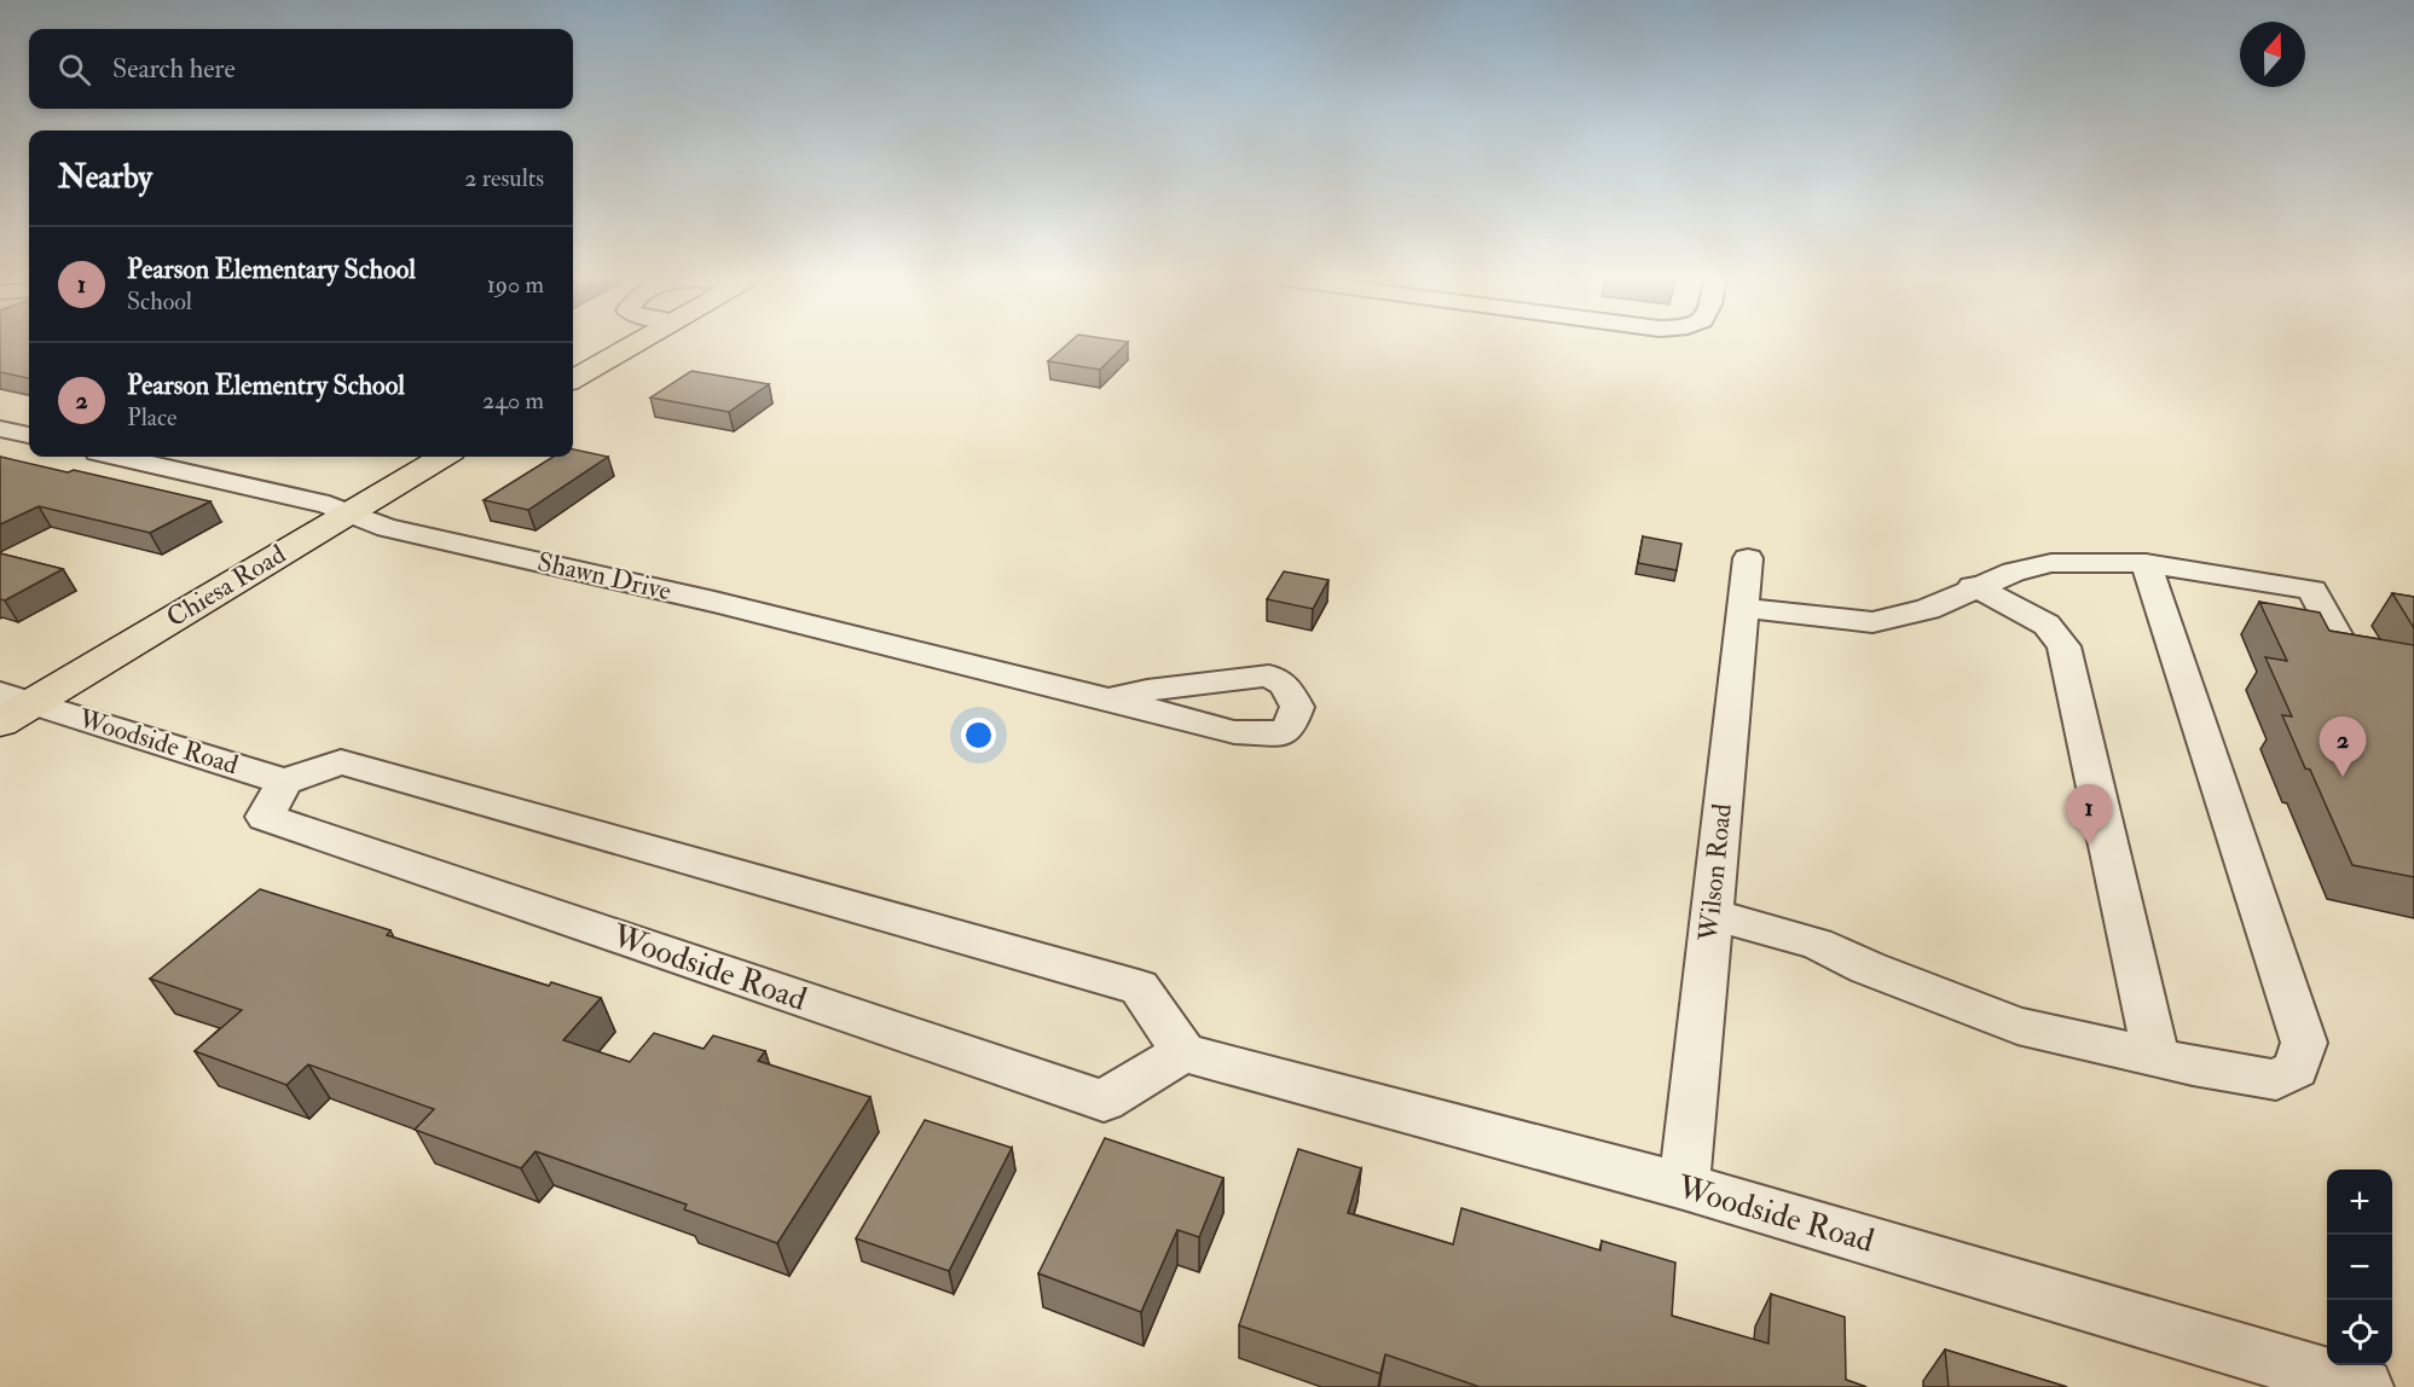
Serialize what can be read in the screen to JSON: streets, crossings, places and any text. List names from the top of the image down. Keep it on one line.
{"streets":{"main road":["Chiesa Road"],"street":["Shawn Drive","Woodside Road","Wilson Road"]},"crossings":[["Shawn Drive","Chiesa Road"],["Chiesa Road","Woodside Road"],["Woodside Road","Wilson Road"]],"north":"top","page":{"search":"Search here","heading":["Nearby","2 results"],"list":[{"mark":"1","name":"Pearson Elementary School","note":"School","value":"190 m"},{"mark":"2","name":"Pearson Elementry School","note":"Place","value":"240 m"}],"pins":["2","1"],"map_buttons":["+","−"]}}
